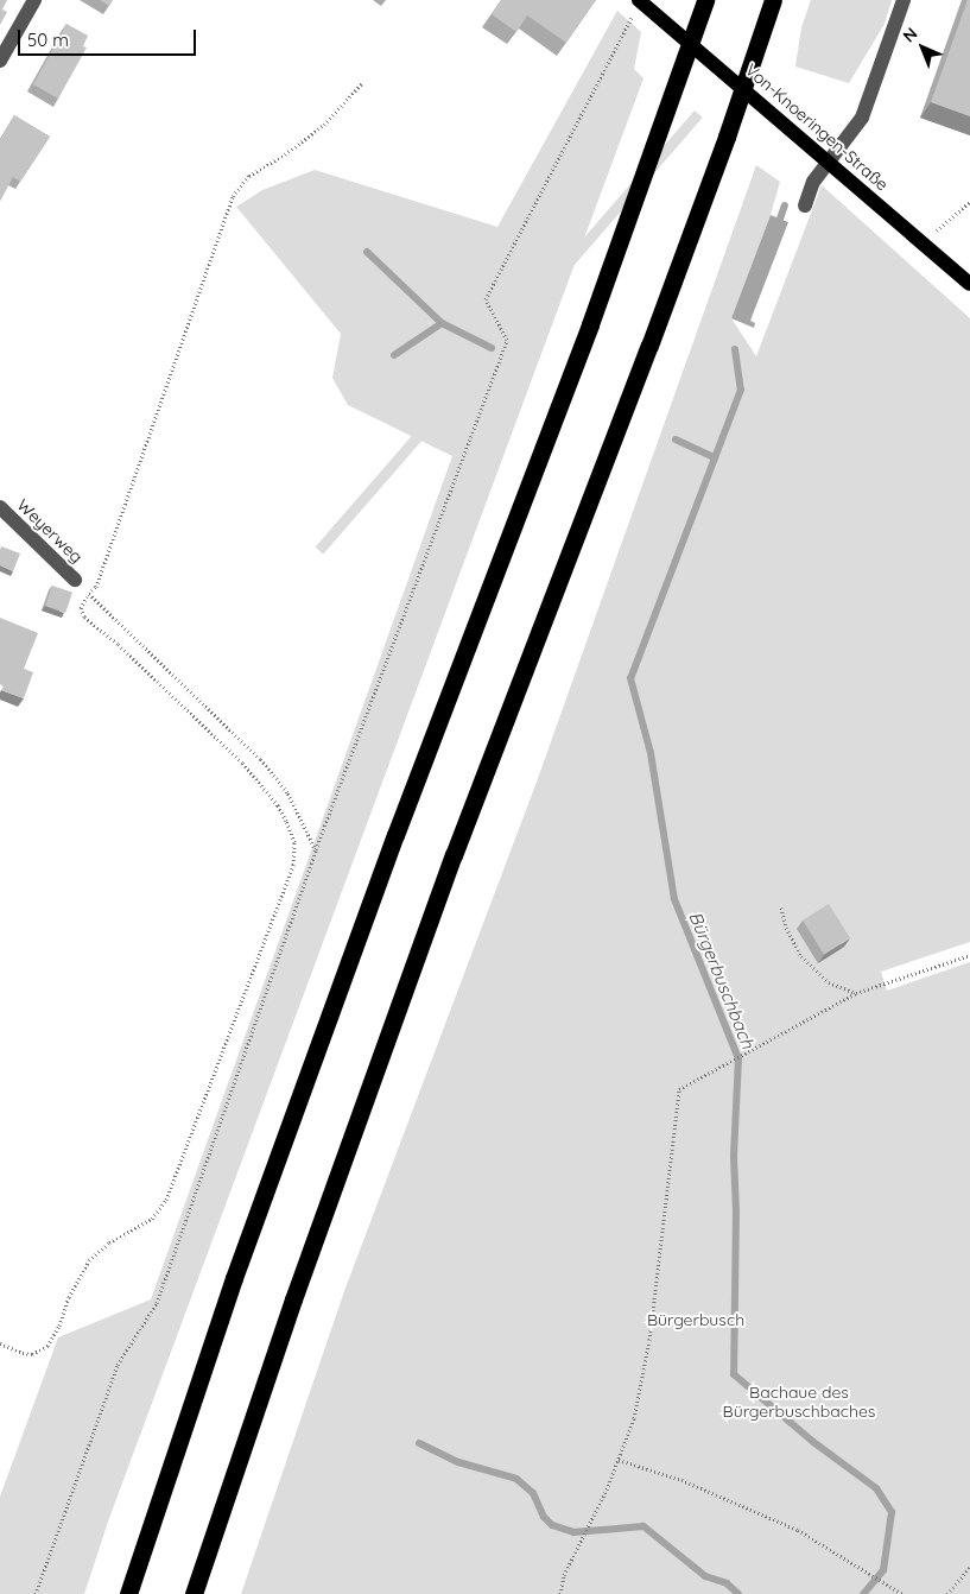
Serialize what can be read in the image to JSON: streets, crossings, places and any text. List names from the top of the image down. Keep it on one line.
{"streets":{"main road":["Von-Knoeringen-Straße"],"street":["Weyerweg"]},"water":["Bürgerbuschbach"],"parks":["Bürgerbusch","Bachaue des Bürgerbuschbaches"],"scale_bar":"50 m","north":"top left"}
